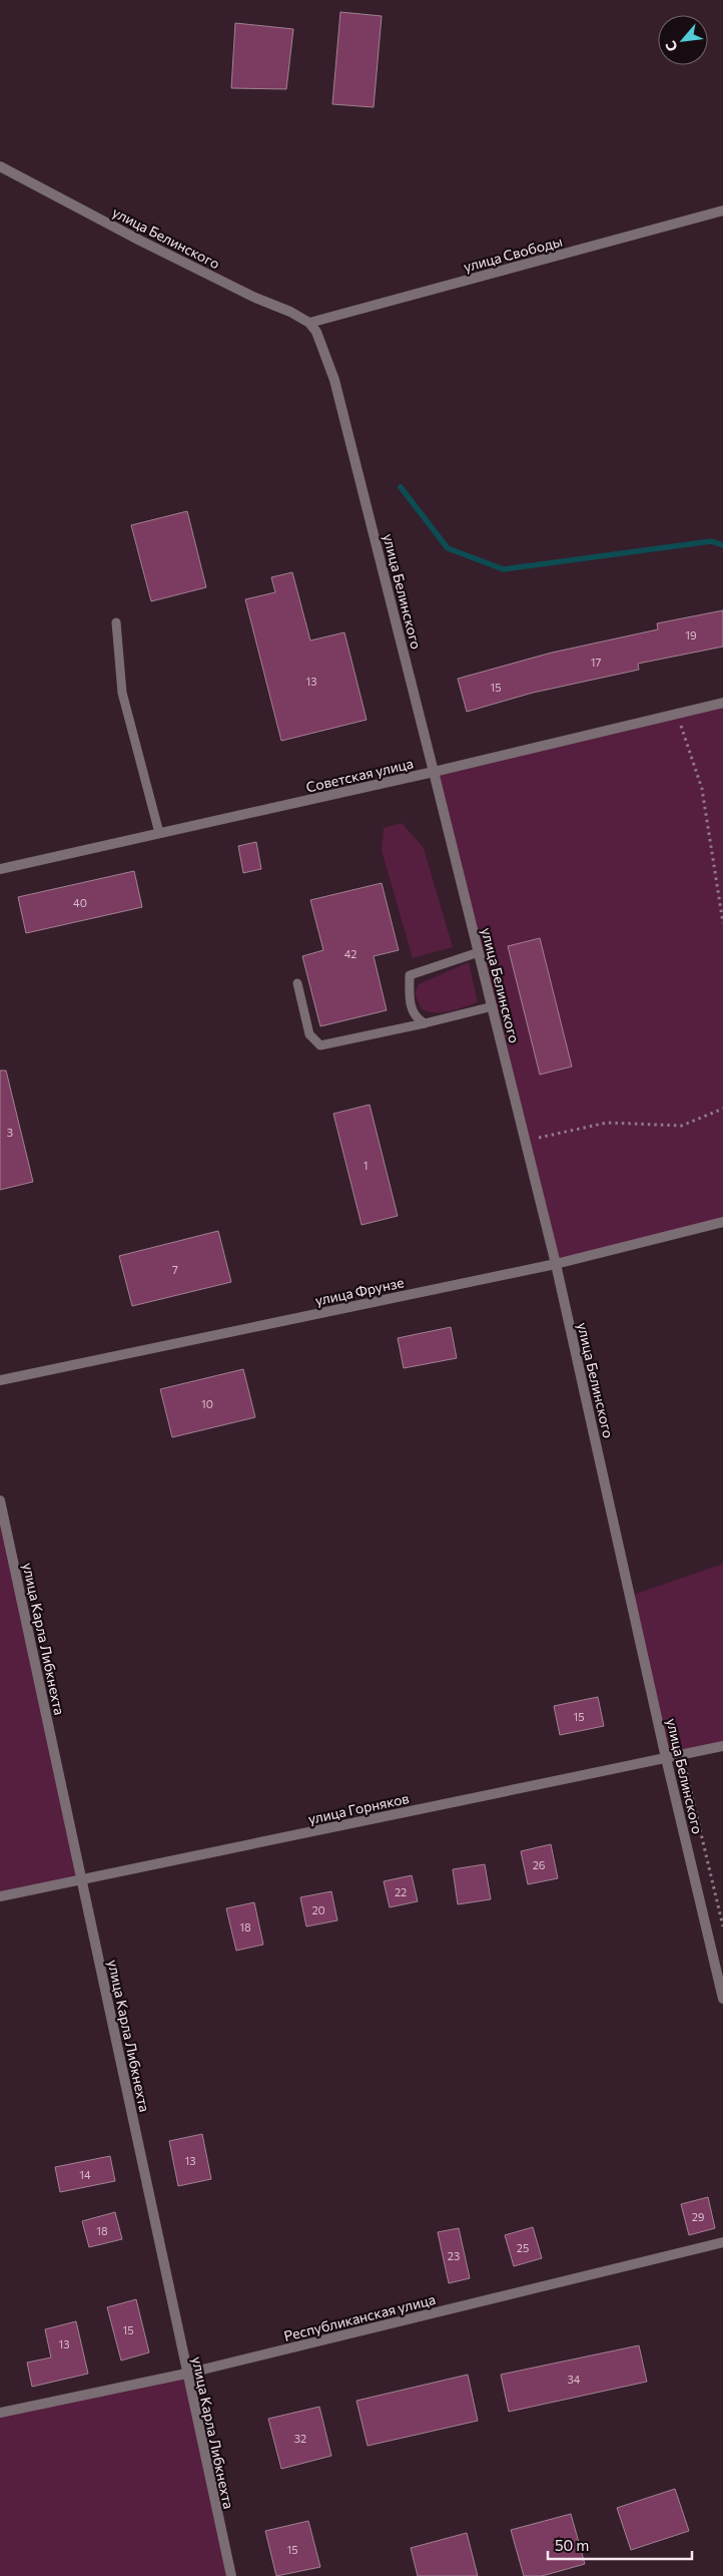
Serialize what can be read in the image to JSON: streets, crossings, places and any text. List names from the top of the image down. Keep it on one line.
{"streets":{"street":["улица Белинского","улица Свободы","Советская улица","улица Фрунзе","улица Карла Либкнехта","улица Горняков","Республиканская улица"]},"crossings":[["улица Белинского","улица Свободы"],["улица Белинского","Советская улица"],["улица Белинского","улица Фрунзе"],["улица Белинского","улица Горняков"],["улица Карла Либкнехта","улица Горняков"],["улица Карла Либкнехта","Республиканская улица"]],"house_numbers":["19","17","13","15","40","42","3","1","7","10","15","26","22","20","18","13","14","29","18","25","23","15","13","34","32","15"],"scale_bar":"50 m","north":"bottom left"}
